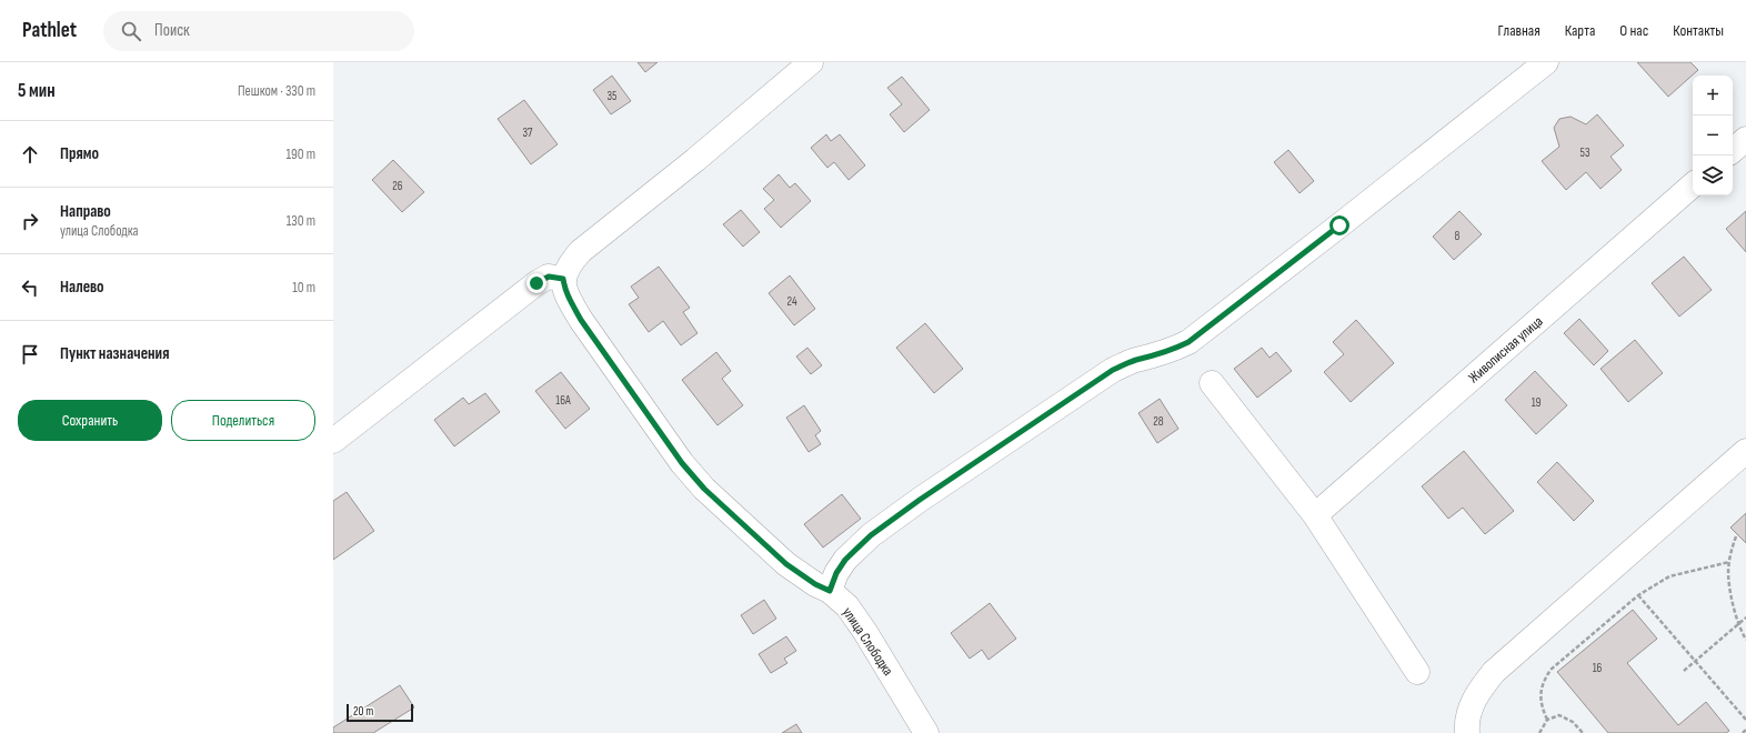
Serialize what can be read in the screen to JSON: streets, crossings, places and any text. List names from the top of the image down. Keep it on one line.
{"streets":{"street":["Живописная улица","улица Слободка"]},"house_numbers":["35","37","53","26","8","24","16А","19","28","16"],"scale_bar":"20 m","page":{"header":"Pathlet","search":"Поиск","nav":["Главная","Карта","О нас","Контакты"],"heading":["5 мин","Пешком · 330 m"],"map_buttons":["+","−"],"list":[["Прямо","190 m"],["Направо","улица Слободка","130 m"],["Налево","10 m"],"Пункт назначения"],"buttons":["Сохранить","Поделиться"],"scale":"20 m"}}
